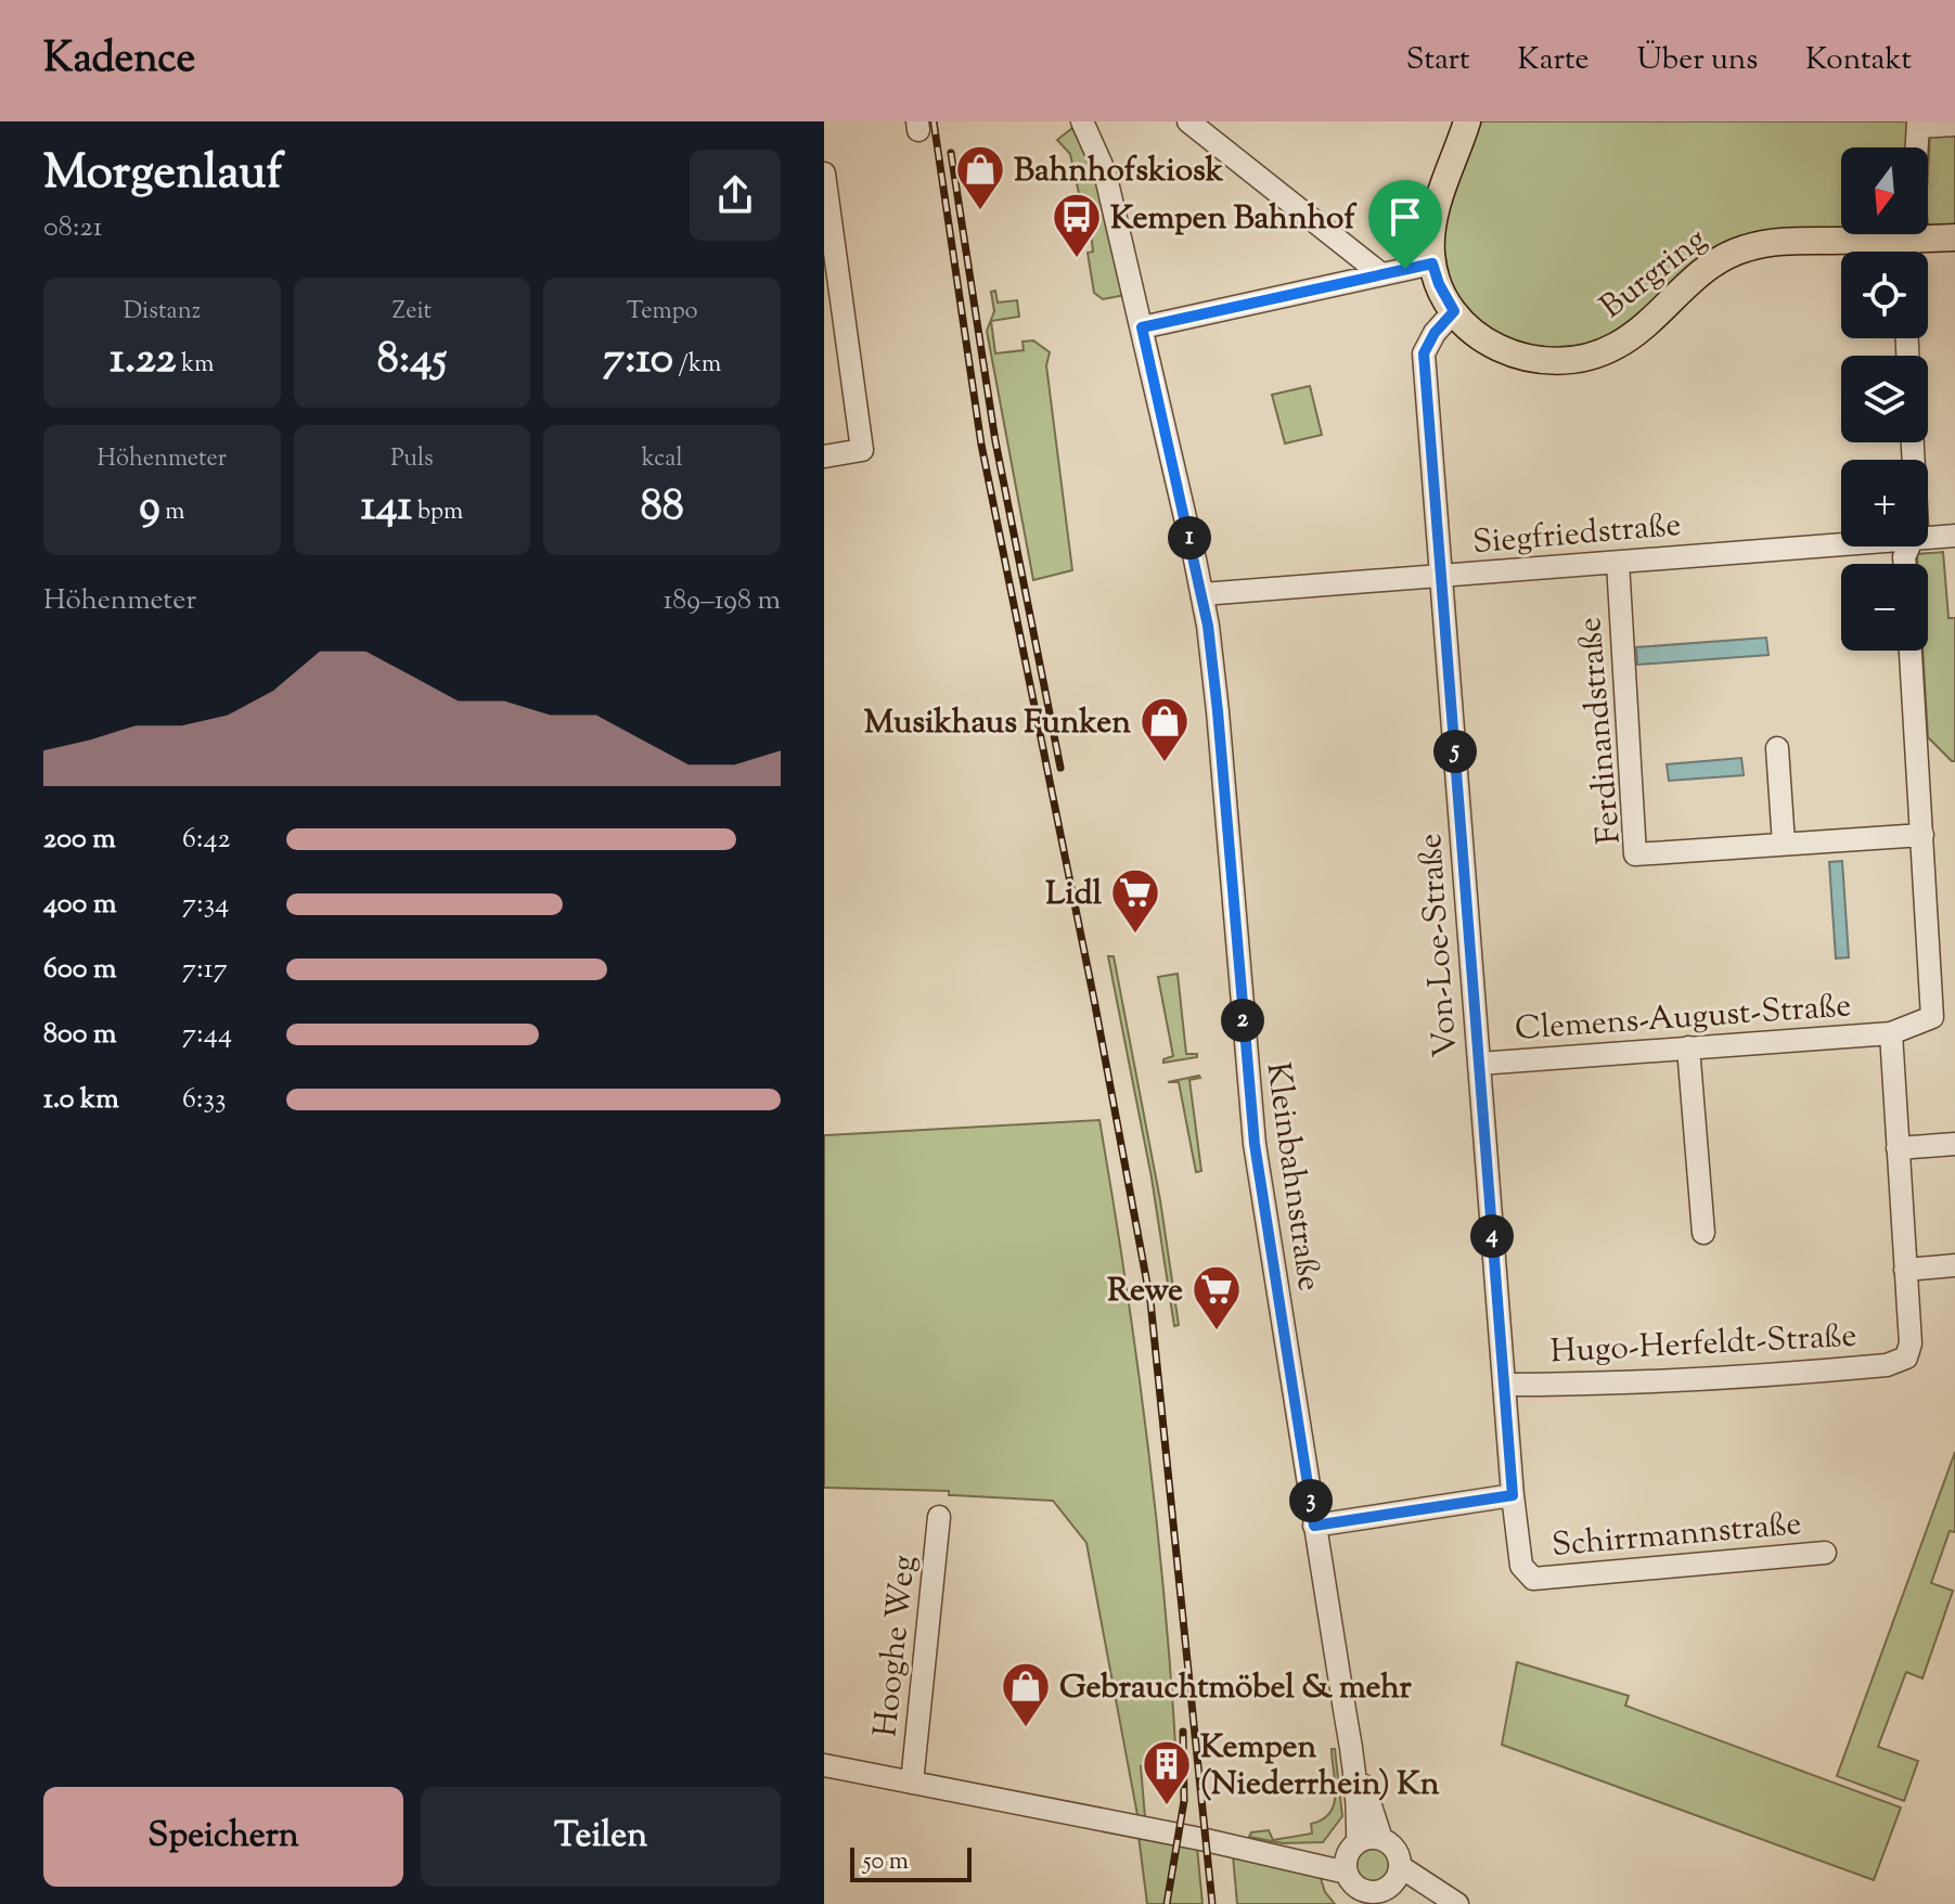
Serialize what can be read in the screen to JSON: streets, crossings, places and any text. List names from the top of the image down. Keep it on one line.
{"streets":{"main road":["Burgring"],"street":["Siegfriedstraße","Ferdinandstraße","Von-Loe-Straße","Clemens-August-Straße","Kleinbahnstraße","Hugo-Herfeldt-Straße","Schirrmannstraße","Hooghe Weg"]},"crossings":[["Burgring","Von-Loe-Straße"],["Siegfriedstraße","Ferdinandstraße"],["Siegfriedstraße","Von-Loe-Straße"],["Siegfriedstraße","Kleinbahnstraße"],["Ferdinandstraße","Clemens-August-Straße"],["Von-Loe-Straße","Clemens-August-Straße"],["Von-Loe-Straße","Hugo-Herfeldt-Straße"],["Von-Loe-Straße","Schirrmannstraße"],["Kleinbahnstraße","Hooghe Weg"]],"places":{"shop":["Bahnhofskiosk","Musikhaus Funken","Gebrauchtmöbel & mehr"],"bus stop":["Kempen Bahnhof"],"supermarket":["Lidl","Rewe"],"building":["Kempen (Niederrhein) Kn"]},"scale_bar":"50 m","north":"bottom","page":{"header":"Kadence","nav":["Start","Karte","Über uns","Kontakt"],"heading":["Morgenlauf","08:21"],"map_buttons":["+","−"],"stats":[["Distanz","1.22 km"],["Zeit","8:45"],["Tempo","7:10 /km"],["Höhenmeter","9 m"],["Puls","141 bpm"],["kcal","88"]],"pins":["1","5","2","4","3"],"chart":["Höhenmeter","189–198 m"],"list":[{"name":"200 m","note":"6:42"},{"name":"400 m","note":"7:34"},{"name":"600 m","note":"7:17"},{"name":"800 m","note":"7:44"},{"name":"1.0 km","note":"6:33"}],"buttons":["Speichern","Teilen"],"scale":"50 m"}}
